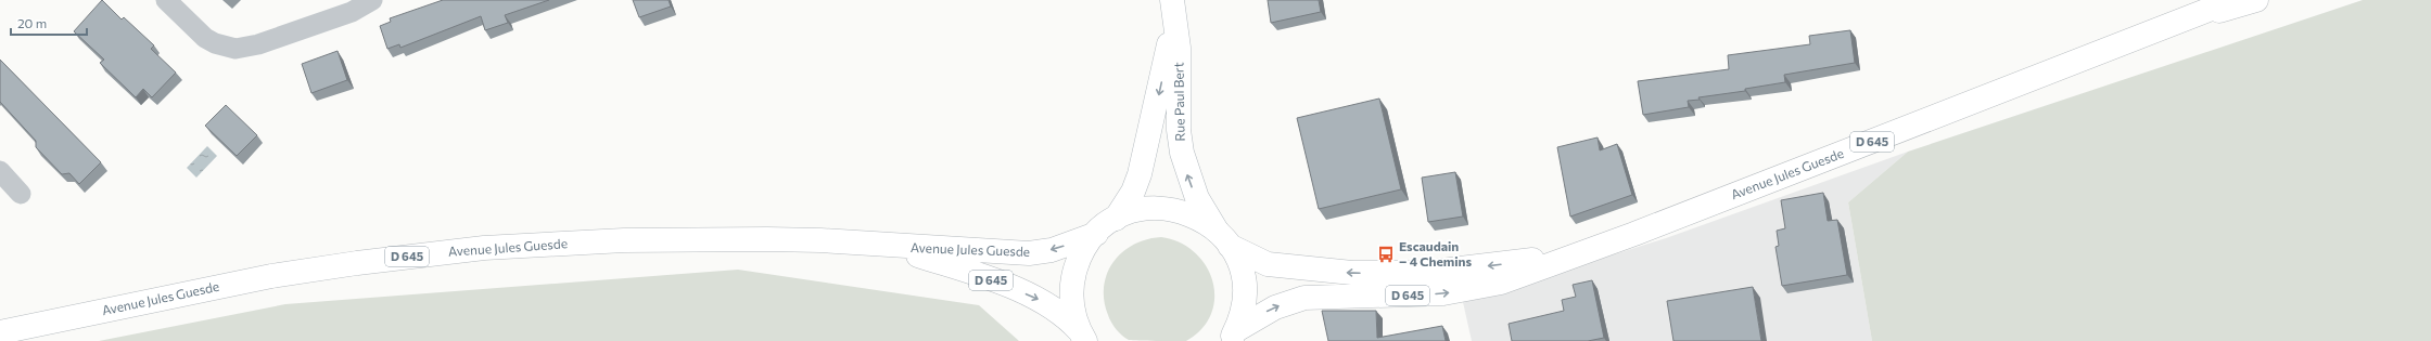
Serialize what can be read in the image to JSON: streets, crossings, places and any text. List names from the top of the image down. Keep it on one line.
{"streets":{"main road":["Rue Paul Bert","D 645","Avenue Jules Guesde"]},"crossings":[["Rue Paul Bert","Avenue Jules Guesde"]],"places":{"bus stop":["Escaudain – 4 Chemins"]},"scale_bar":"20 m"}
